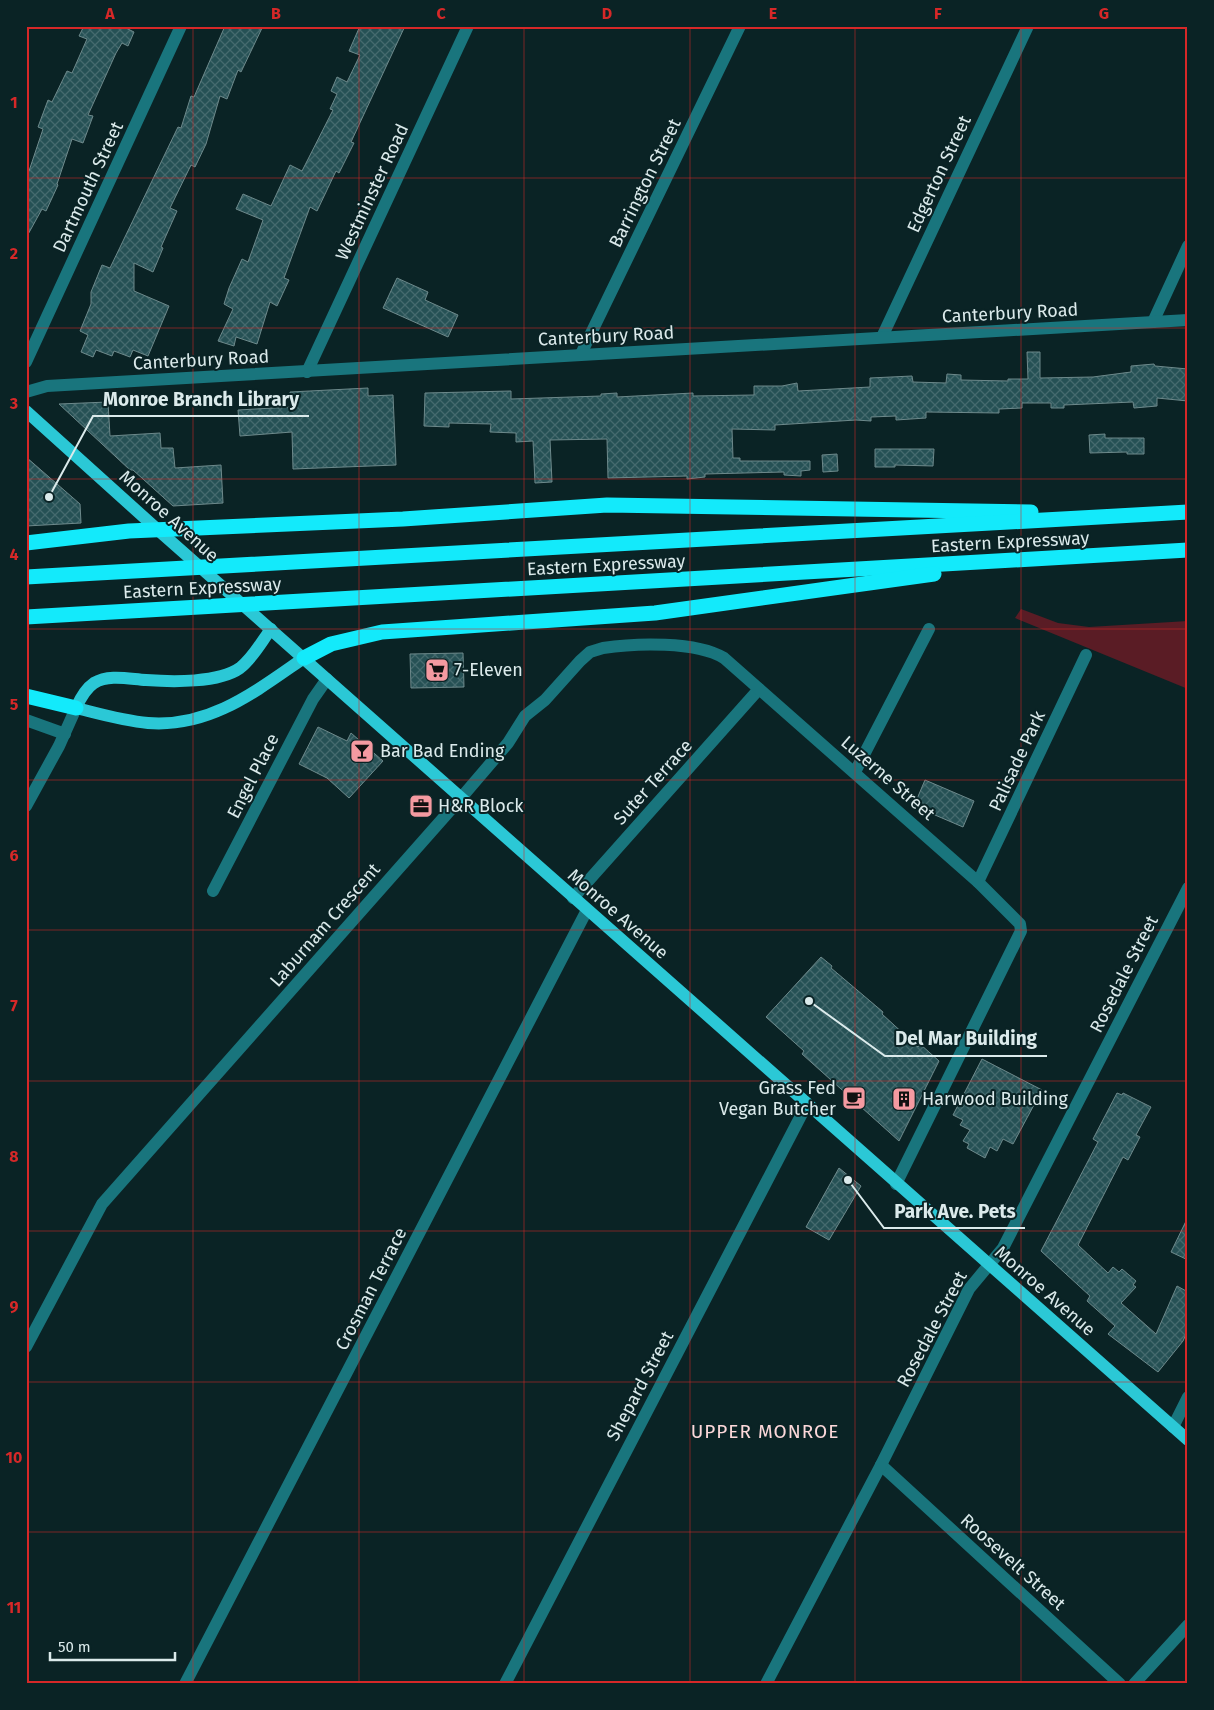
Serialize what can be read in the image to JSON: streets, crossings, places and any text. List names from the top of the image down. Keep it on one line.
{"streets":{"highway":["Eastern Expressway"],"main road":["Monroe Avenue"],"street":["Edgerton Street","Barrington Street","Dartmouth Street","Westminster Road","Canterbury Road","Palisade Park","Engel Place","Luzerne Street","Suter Terrace","Laburnam Crescent","Rosedale Street","Crosman Terrace","Shepard Street","Roosevelt Street"]},"crossings":[["Edgerton Street","Canterbury Road"],["Barrington Street","Canterbury Road"],["Westminster Road","Canterbury Road"],["Monroe Avenue","Engel Place"],["Monroe Avenue","Luzerne Street"],["Monroe Avenue","Suter Terrace"],["Monroe Avenue","Laburnam Crescent"],["Monroe Avenue","Rosedale Street"],["Monroe Avenue","Crosman Terrace"],["Monroe Avenue","Shepard Street"],["Palisade Park","Luzerne Street"],["Luzerne Street","Suter Terrace"],["Luzerne Street","Laburnam Crescent"],["Rosedale Street","Roosevelt Street"]],"districts":["UPPER MONROE"],"places":{"other":["Monroe Branch Library","Del Mar Building","Park Ave. Pets"],"supermarket":["7-Eleven"],"bar":["Bar Bad Ending"],"office":["H&R Block"],"cafe":["Grass Fed Vegan Butcher"],"building":["Harwood Building"]},"scale_bar":"50 m","grid":{"columns":["A","B","C","D","E","F","G"],"rows":["1","2","3","4","5","6","7","8","9","10","11"]}}
